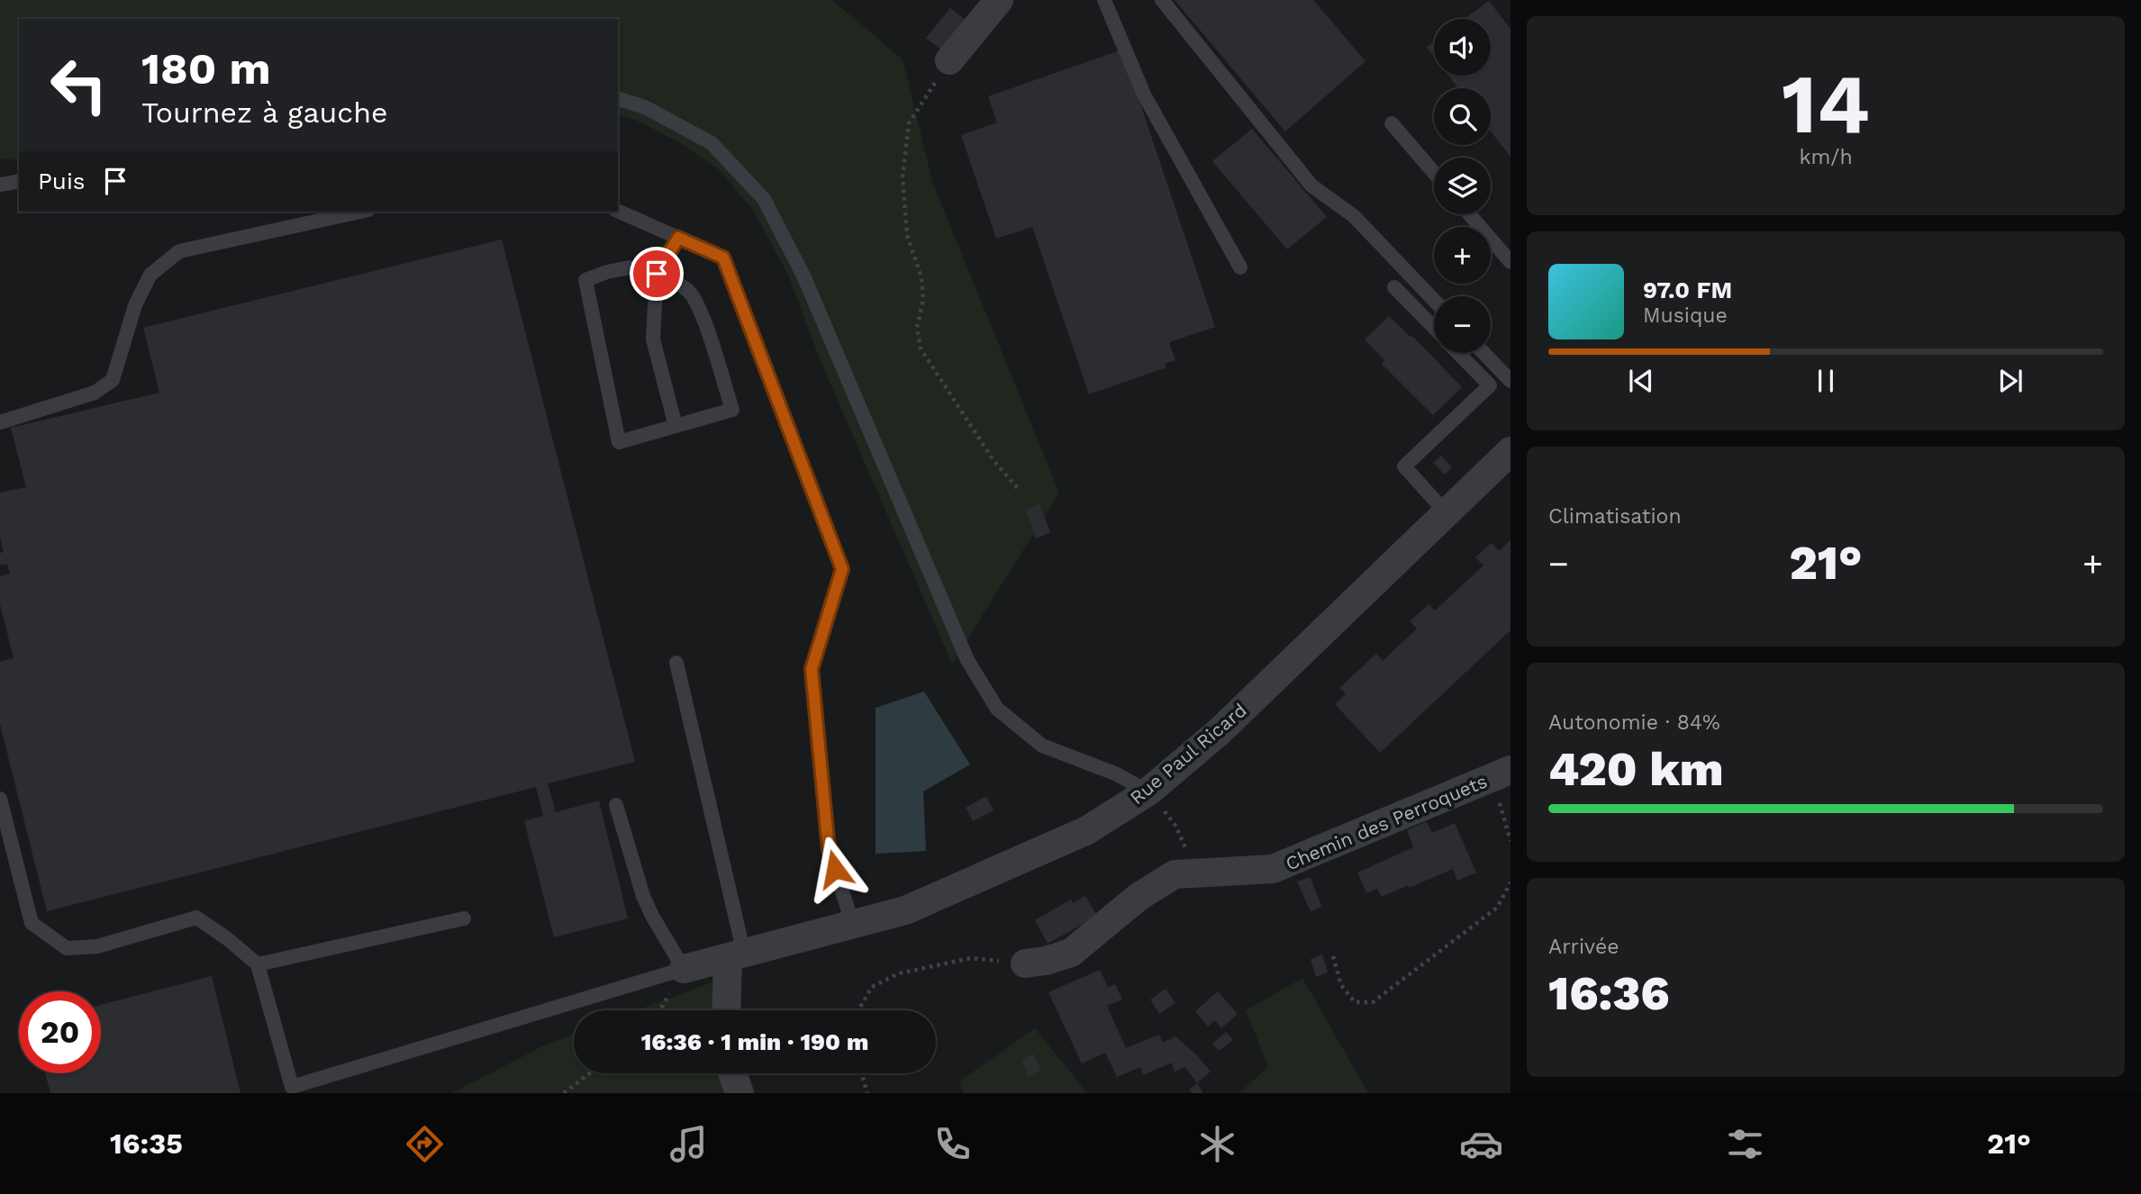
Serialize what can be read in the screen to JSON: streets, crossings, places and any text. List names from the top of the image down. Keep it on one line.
{"streets":{"street":["Rue Paul Ricard","Chemin des Perroquets"]},"page":{"tile":[["14","km/h"],"Climatisation",["Autonomie · 84%","420 km"],["Arrivée","16:36"]],"map_buttons":["+","−"],"turn":["180 m","Tournez à gauche"],"then":"Puis","song":["97.0 FM","Musique"],"heat":["−","21°","+"],"limit":"20","trip":"16:36 · 1 min · 190 m","tabs":["16:35","21°"]}}
